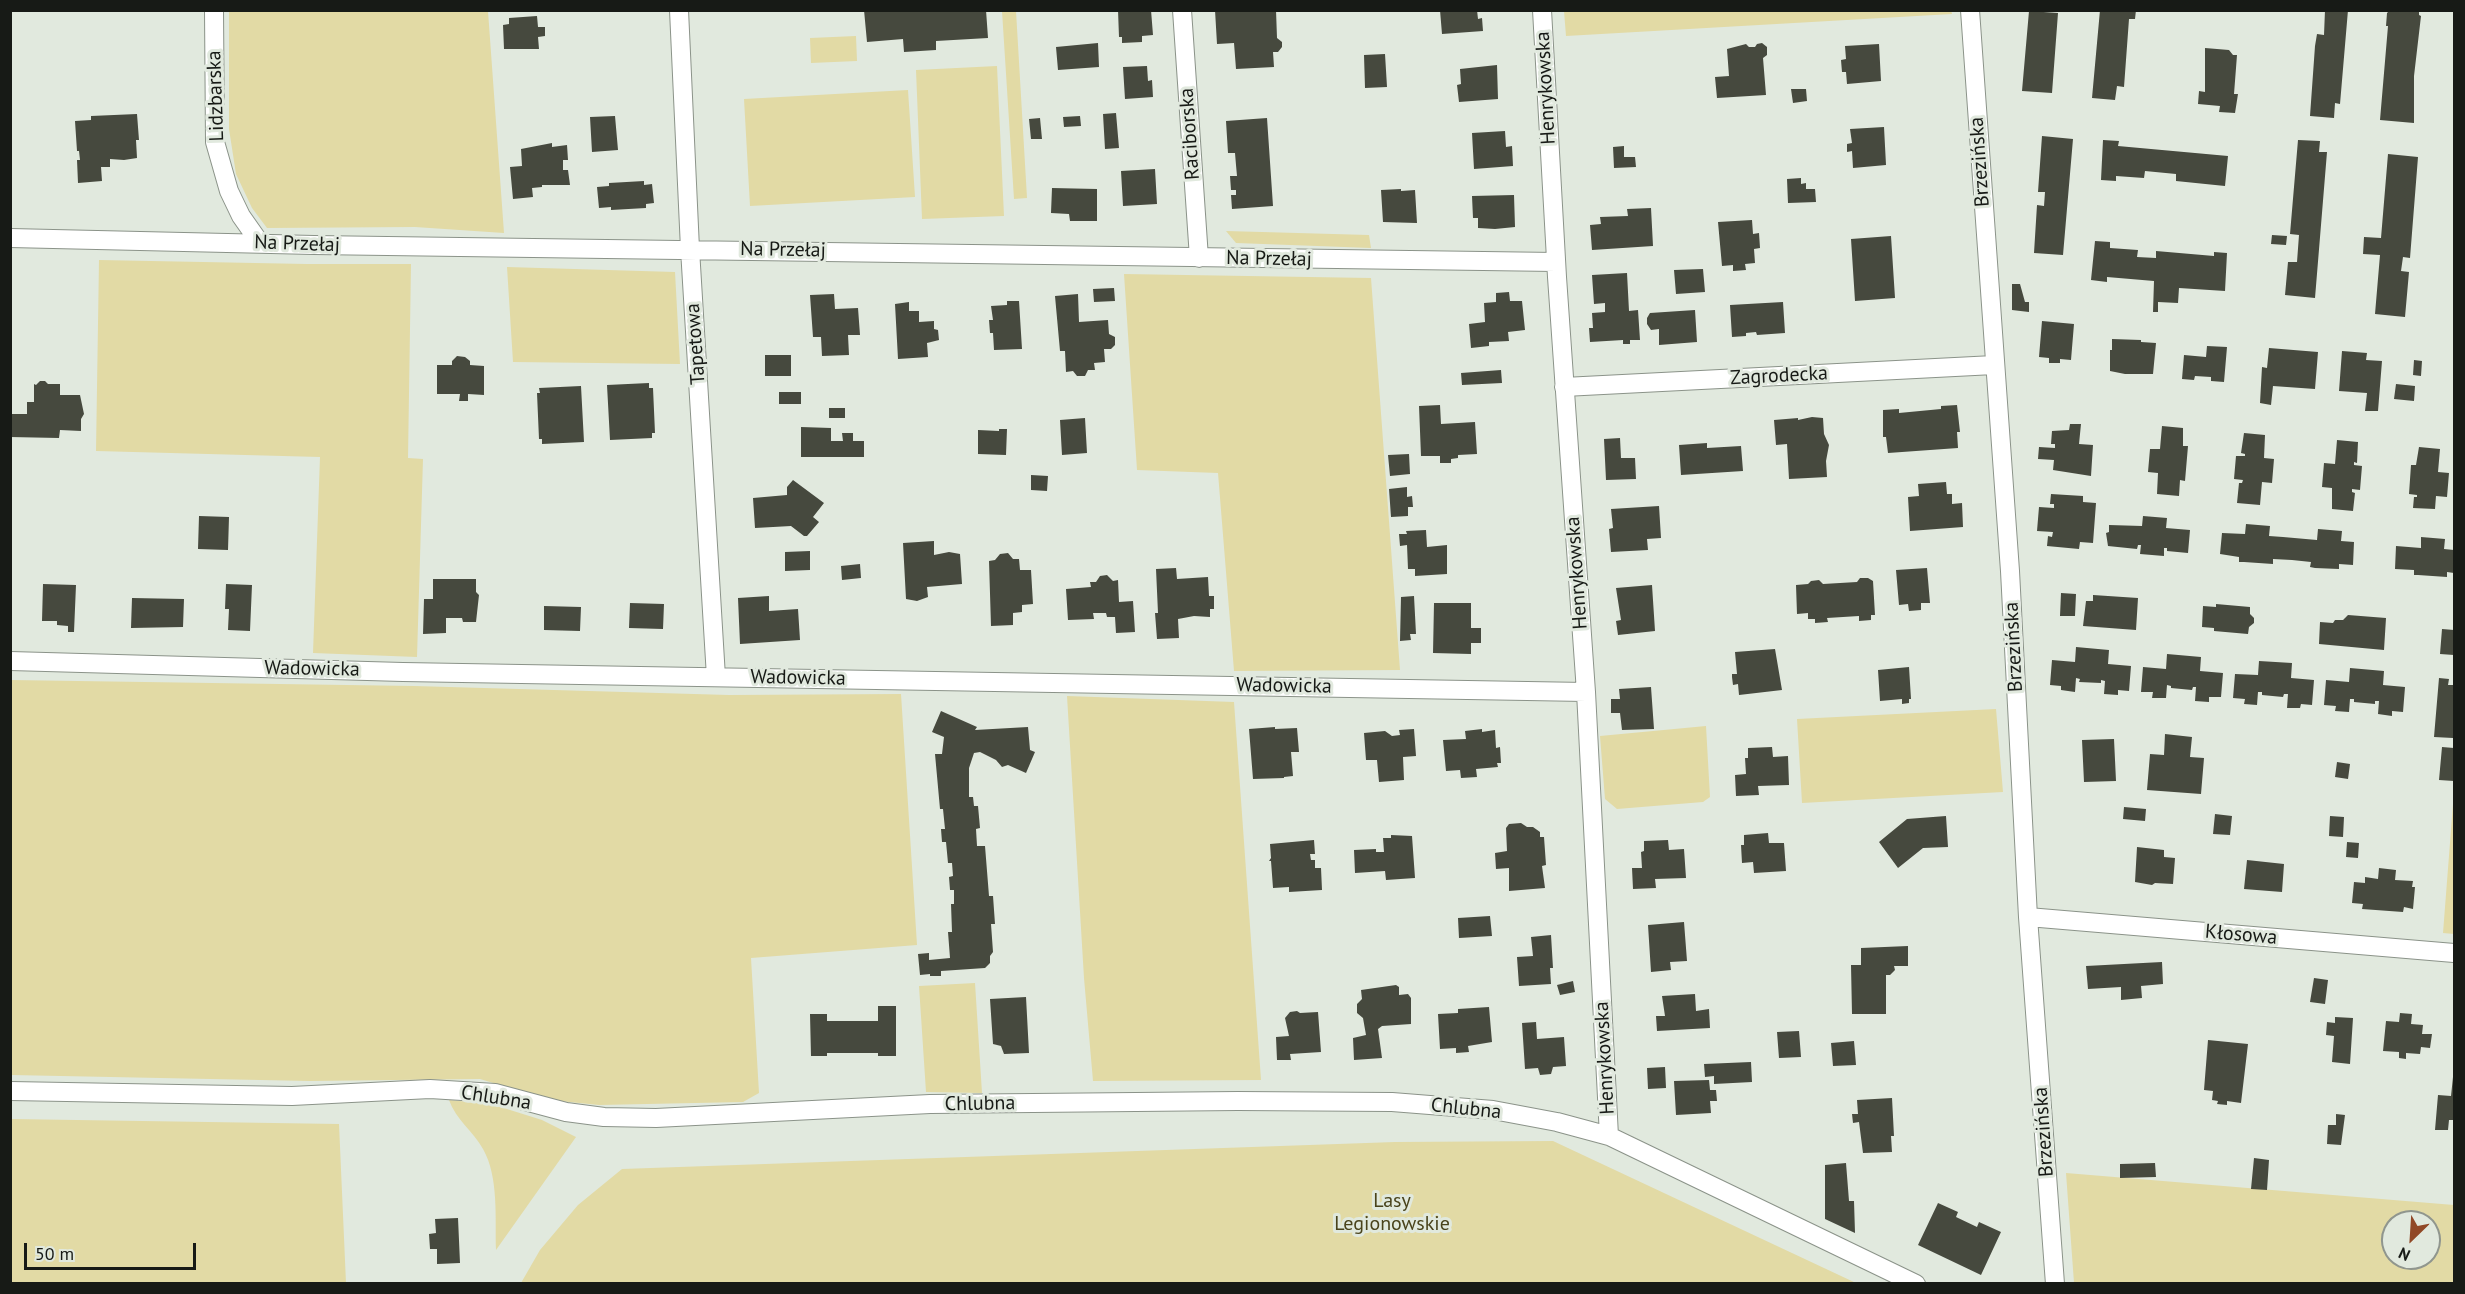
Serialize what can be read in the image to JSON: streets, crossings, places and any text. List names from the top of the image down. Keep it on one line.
{"streets":{"street":["Henrykowska","Lidzbarska","Raciborska","Brzezińska","Na Przełaj","Tapetowa","Zagrodecka","Wadowicka","Kłosowa","Chlubna"]},"crossings":[["Henrykowska","Na Przełaj"],["Henrykowska","Zagrodecka"],["Henrykowska","Wadowicka"],["Henrykowska","Chlubna"],["Lidzbarska","Na Przełaj"],["Raciborska","Na Przełaj"],["Brzezińska","Zagrodecka"],["Brzezińska","Kłosowa"],["Na Przełaj","Tapetowa"],["Tapetowa","Wadowicka"]],"parks":["Lasy Legionowskie"],"scale_bar":"50 m","north":"bottom left"}
